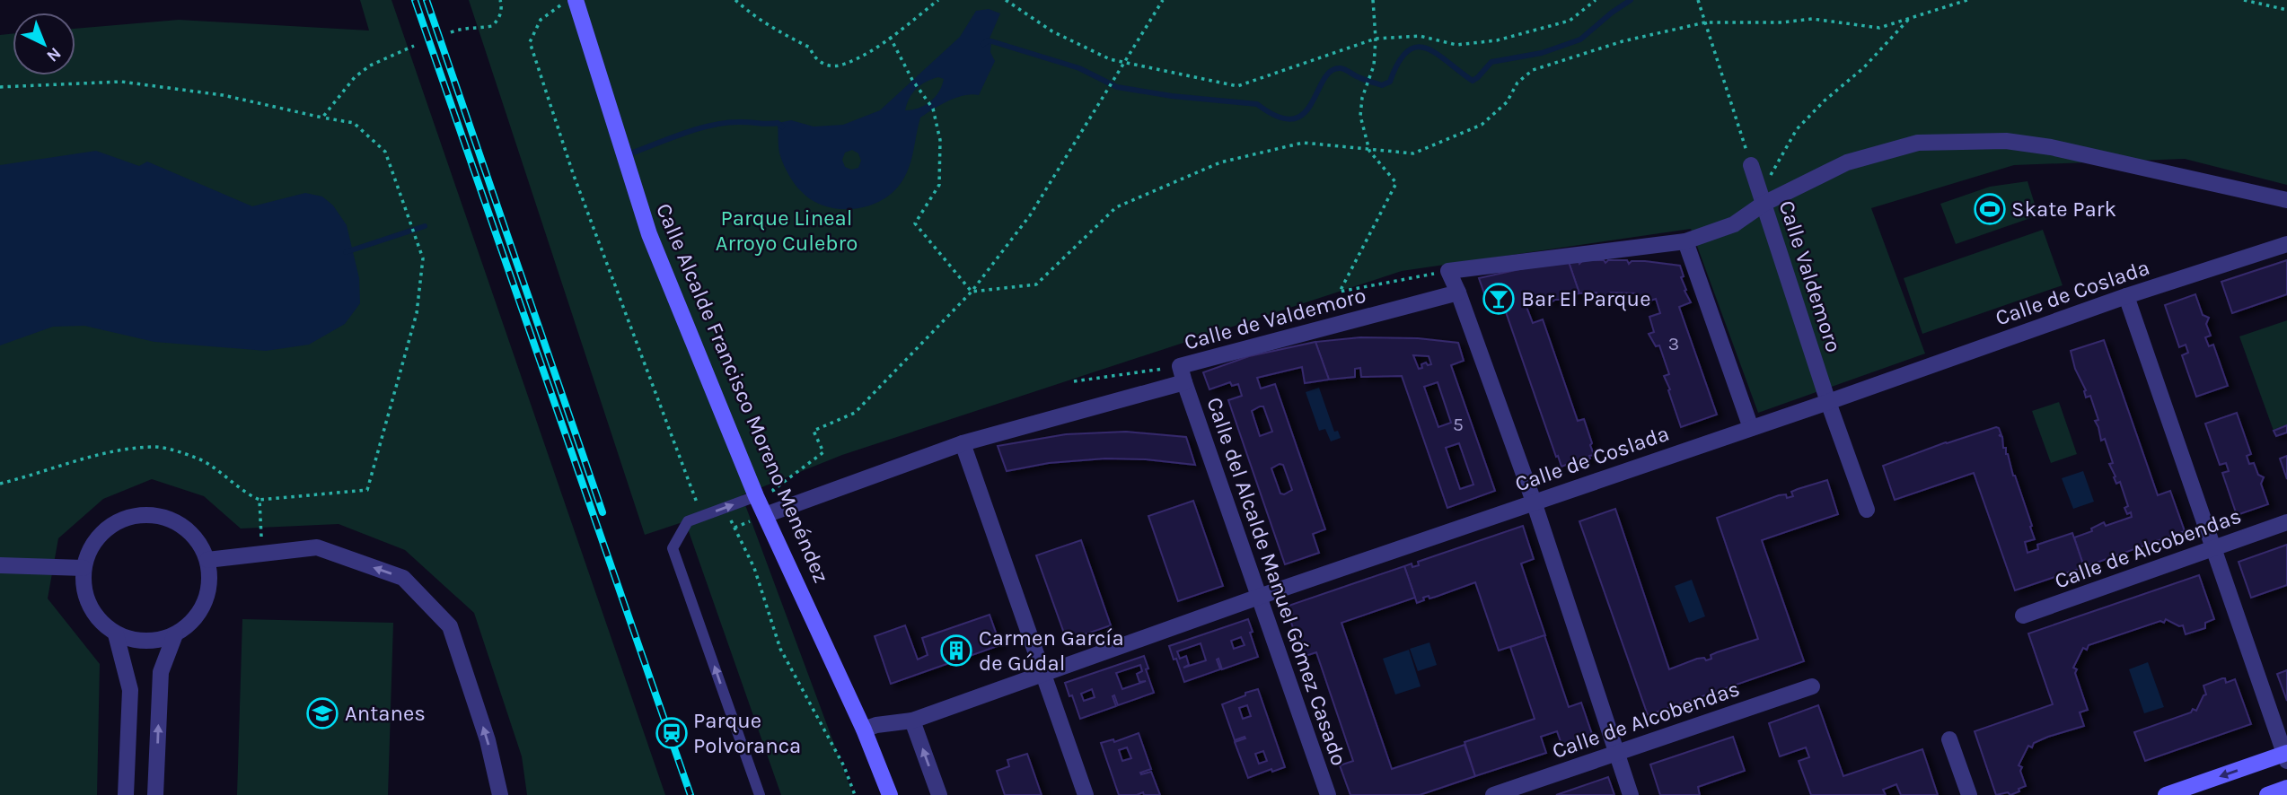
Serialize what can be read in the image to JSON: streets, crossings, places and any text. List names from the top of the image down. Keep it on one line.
{"streets":{"street":["Calle Valdemoro","Calle de Coslada","Calle de Valdemoro","Calle Alcalde Francisco Moreno Menéndez","Calle de Alcobendas","Calle del Alcalde Manuel Gómez Casado"]},"crossings":[["Calle Valdemoro","Calle de Coslada"],["Calle de Coslada","Calle Alcalde Francisco Moreno Menéndez"],["Calle de Coslada","Calle del Alcalde Manuel Gómez Casado"],["Calle de Valdemoro","Calle Alcalde Francisco Moreno Menéndez"],["Calle de Valdemoro","Calle del Alcalde Manuel Gómez Casado"]],"parks":["Parque Lineal Arroyo Culebro"],"places":{"sports":["Skate Park"],"bar":["Bar El Parque"],"building":["Carmen García de Gúdal"],"school or university":["Antanes"],"station":["Parque Polvoranca"]},"house_numbers":["3","5"],"north":"bottom right"}
